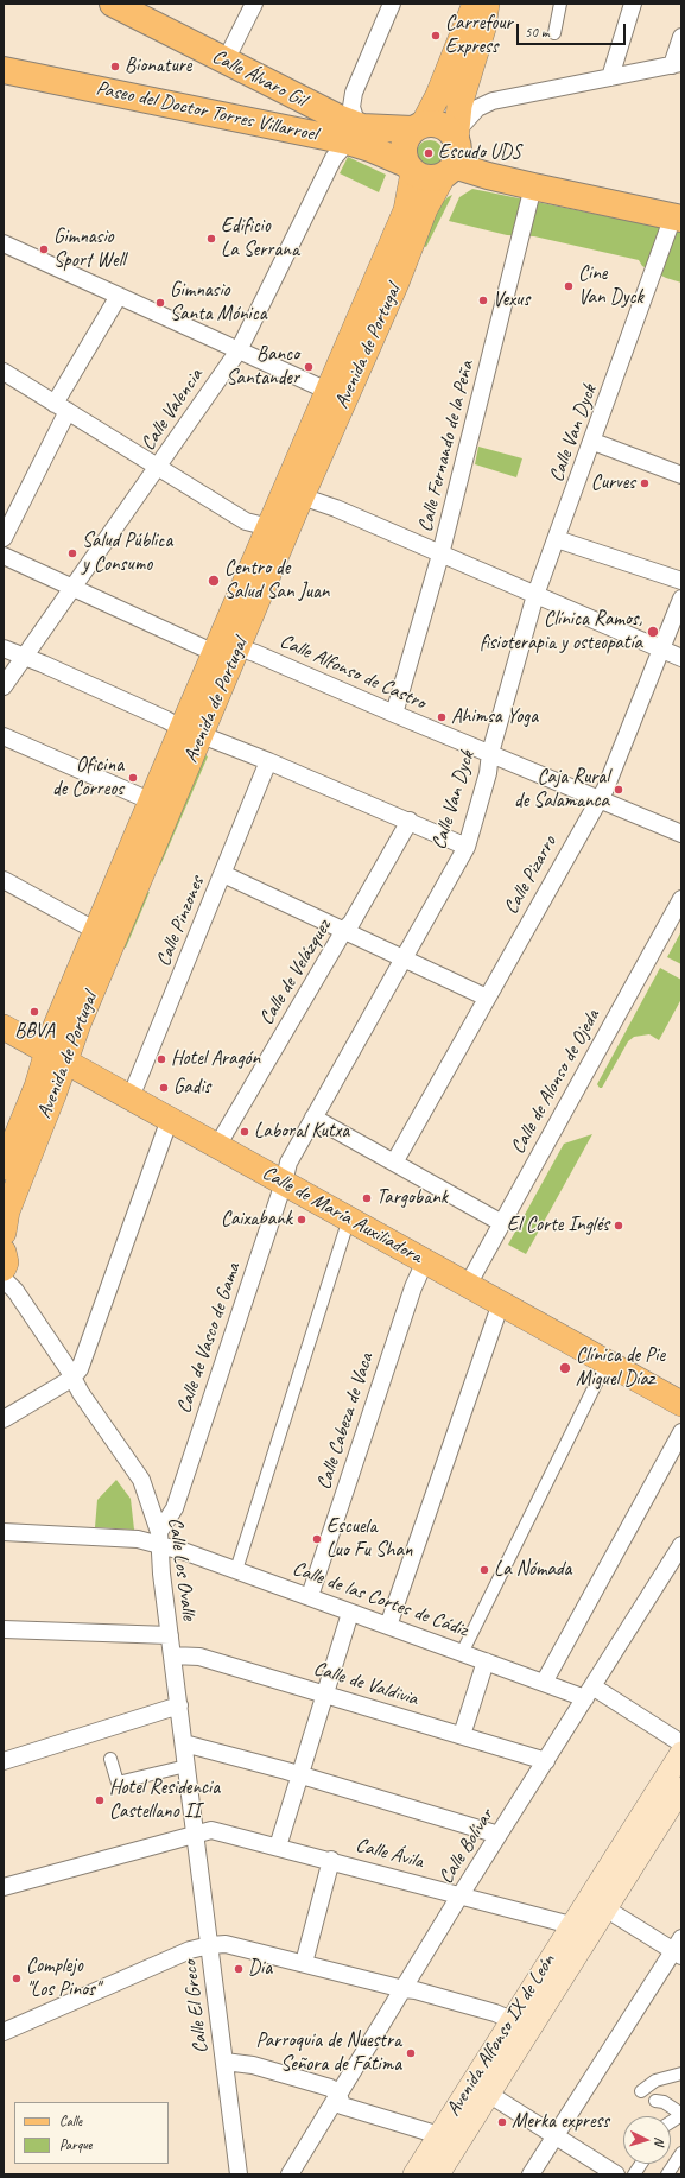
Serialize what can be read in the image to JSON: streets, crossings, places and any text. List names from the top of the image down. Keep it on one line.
{"streets":{"highway":["Calle Álvaro Gil","Paseo del Doctor Torres Villarroel"],"main road":["Avenida de Portugal","Calle de María Auxiliadora","Avenida Alfonso IX de León"],"street":["Calle Valencia","Calle Van Dyck","Calle Fernando de la Peña","Calle Alfonso de Castro","Calle Pizarro","Calle Pinzones","Calle de Velázquez","Calle de Alonso de Ojeda","Calle de Vasco de Gama","Calle Cabeza de Vaca","Calle Los Ovalle","Calle de las Cortes de Cádiz","Calle de Valdivia","Calle Bolívar","Calle Ávila","Calle El Greco"]},"crossings":[["Calle Álvaro Gil","Paseo del Doctor Torres Villarroel"],["Calle Álvaro Gil","Avenida de Portugal"],["Calle Álvaro Gil","Calle Valencia"],["Paseo del Doctor Torres Villarroel","Avenida de Portugal"],["Paseo del Doctor Torres Villarroel","Calle Valencia"],["Avenida de Portugal","Calle Alfonso de Castro"],["Avenida de Portugal","Calle de María Auxiliadora"],["Calle Valencia","Calle Alfonso de Castro"],["Calle Van Dyck","Calle Alfonso de Castro"],["Calle Van Dyck","Calle de María Auxiliadora"],["Calle Van Dyck","Calle de Vasco de Gama"],["Calle Fernando de la Peña","Calle Alfonso de Castro"],["Calle Alfonso de Castro","Calle Pizarro"],["Calle Pinzones","Calle de María Auxiliadora"],["Calle de Velázquez","Calle de María Auxiliadora"],["Calle de Alonso de Ojeda","Calle de María Auxiliadora"],["Calle de María Auxiliadora","Calle de Vasco de Gama"],["Calle de María Auxiliadora","Calle Cabeza de Vaca"],["Calle de Vasco de Gama","Calle Los Ovalle"],["Calle de Vasco de Gama","Calle de las Cortes de Cádiz"],["Calle Cabeza de Vaca","Calle de las Cortes de Cádiz"],["Calle Los Ovalle","Calle de las Cortes de Cádiz"],["Calle Los Ovalle","Calle de Valdivia"],["Calle Los Ovalle","Calle Ávila"],["Calle Los Ovalle","Calle El Greco"],["Calle de las Cortes de Cádiz","Calle Bolívar"],["Calle de Valdivia","Calle Bolívar"],["Calle Bolívar","Calle Ávila"],["Calle Ávila","Calle El Greco"],["Calle Ávila","Avenida Alfonso IX de León"]],"places":["Carrefour Express","Bionature","Escudo UDS","Edificio La Serrana","Gimnasio Sport Well","Cine Van Dyck","Vexus","Gimnasio Santa Mónica","Banco Santander","Curves","Salud Pública y Consumo","Centro de Salud San Juan","Clínica Ramos, fisioterapia y osteopatía","Ahimsa Yoga","Oficina de Correos","Caja Rural de Salamanca","BBVA","Hotel Aragón","Gadis","Laboral Kutxa","Targobank","Caixabank","El Corte Inglés","Clínica de Pie Miguel Díaz","Escuela Luo Fu Shan","La Nómada","Hotel Residencia Castellano II","Dia","Complejo \"Los Pinos\"","Parroquia de Nuestra Señora de Fátima","Merka express"],"legend":["Calle","Parque"],"scale_bar":"50 m","north":"right"}
